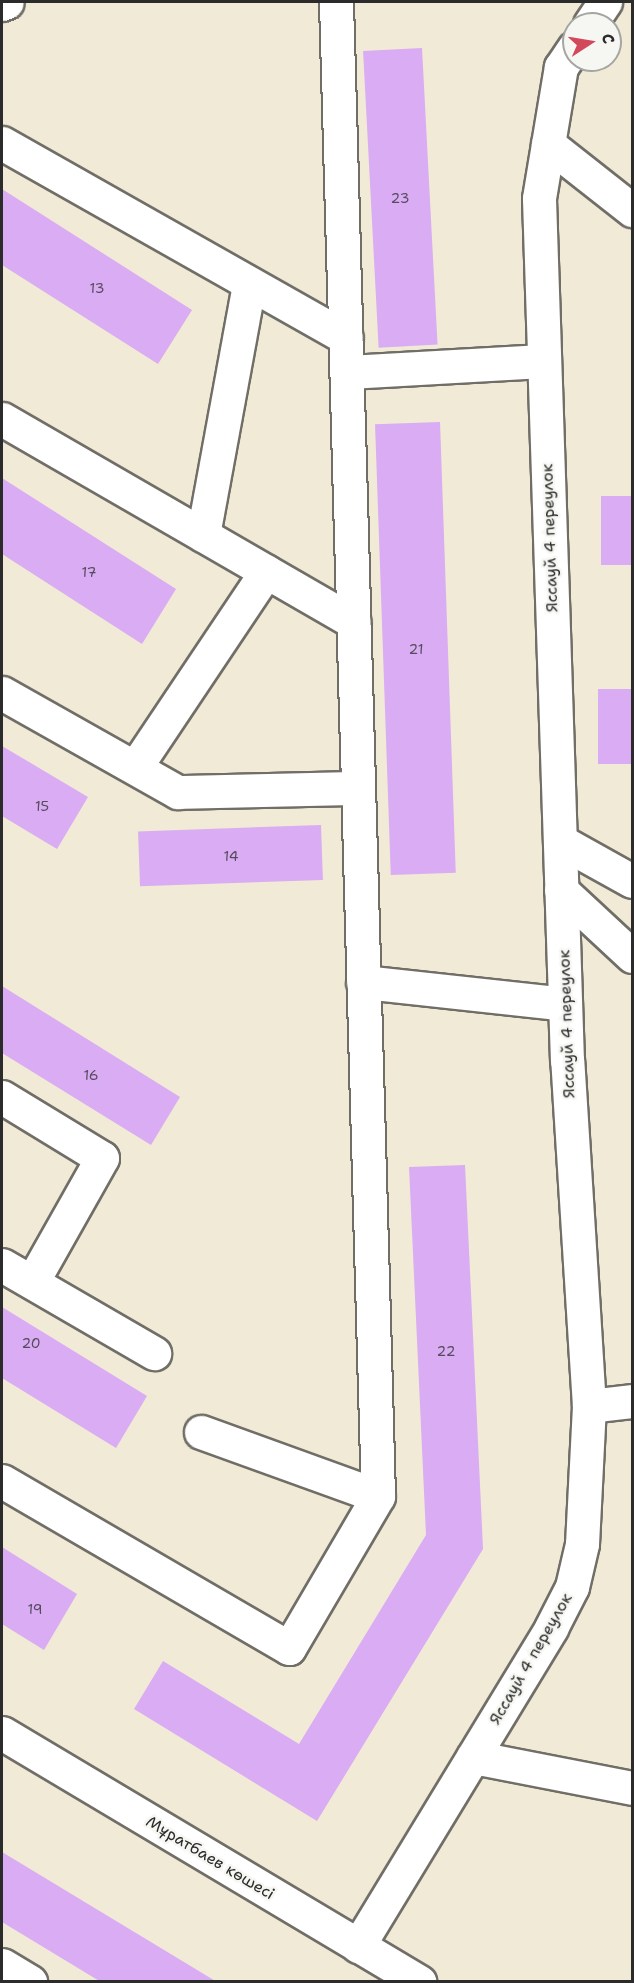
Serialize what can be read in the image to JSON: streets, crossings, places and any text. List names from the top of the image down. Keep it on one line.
{"streets":{"street":["Яссауй 4 переулок","Мұратбаев көшесі"]},"crossings":[["Яссауй 4 переулок","Мұратбаев көшесі"]],"house_numbers":["23","13","17","21","15","14","16","20","22","19"],"north":"right"}
